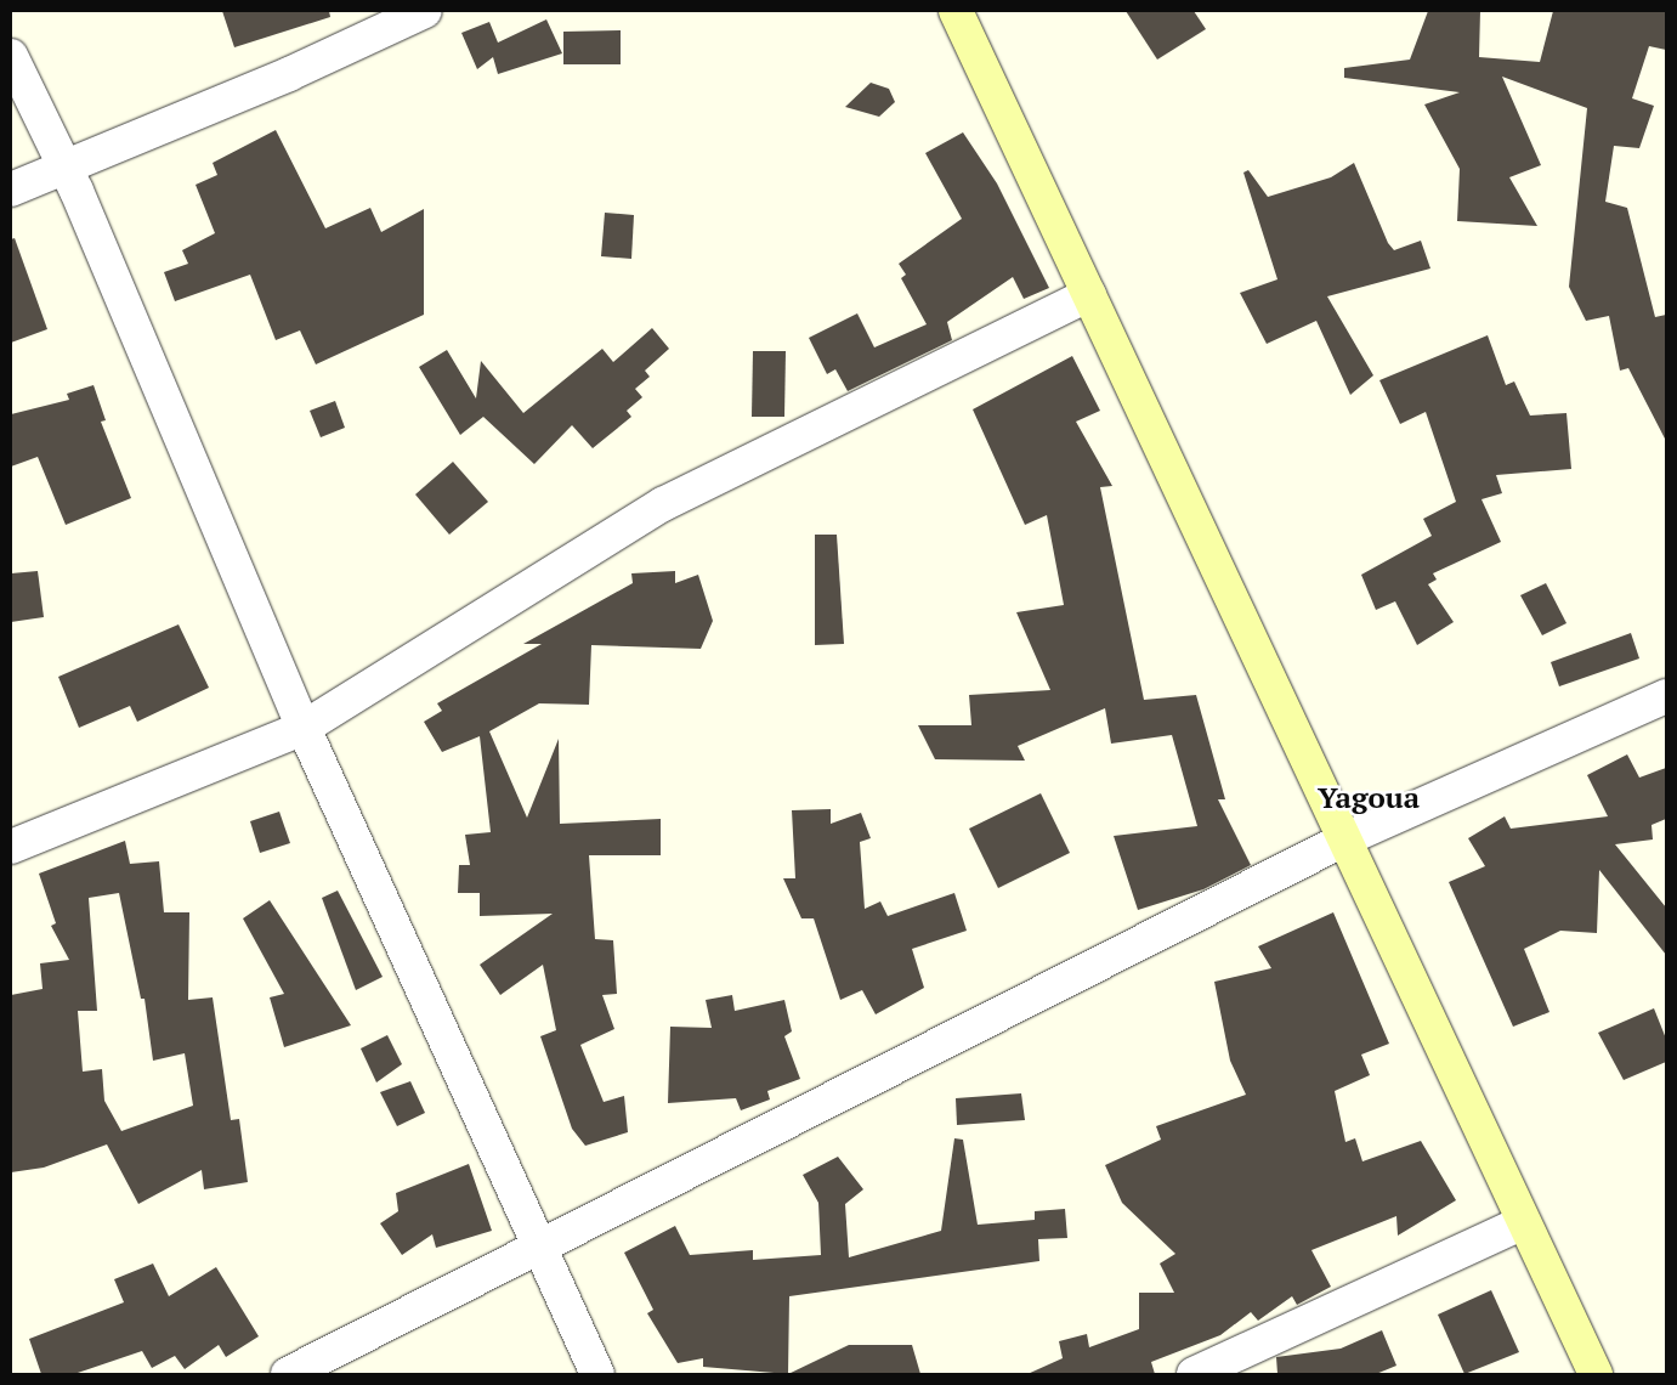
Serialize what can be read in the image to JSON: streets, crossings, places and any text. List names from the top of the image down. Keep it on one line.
{"districts":["Yagoua"]}
